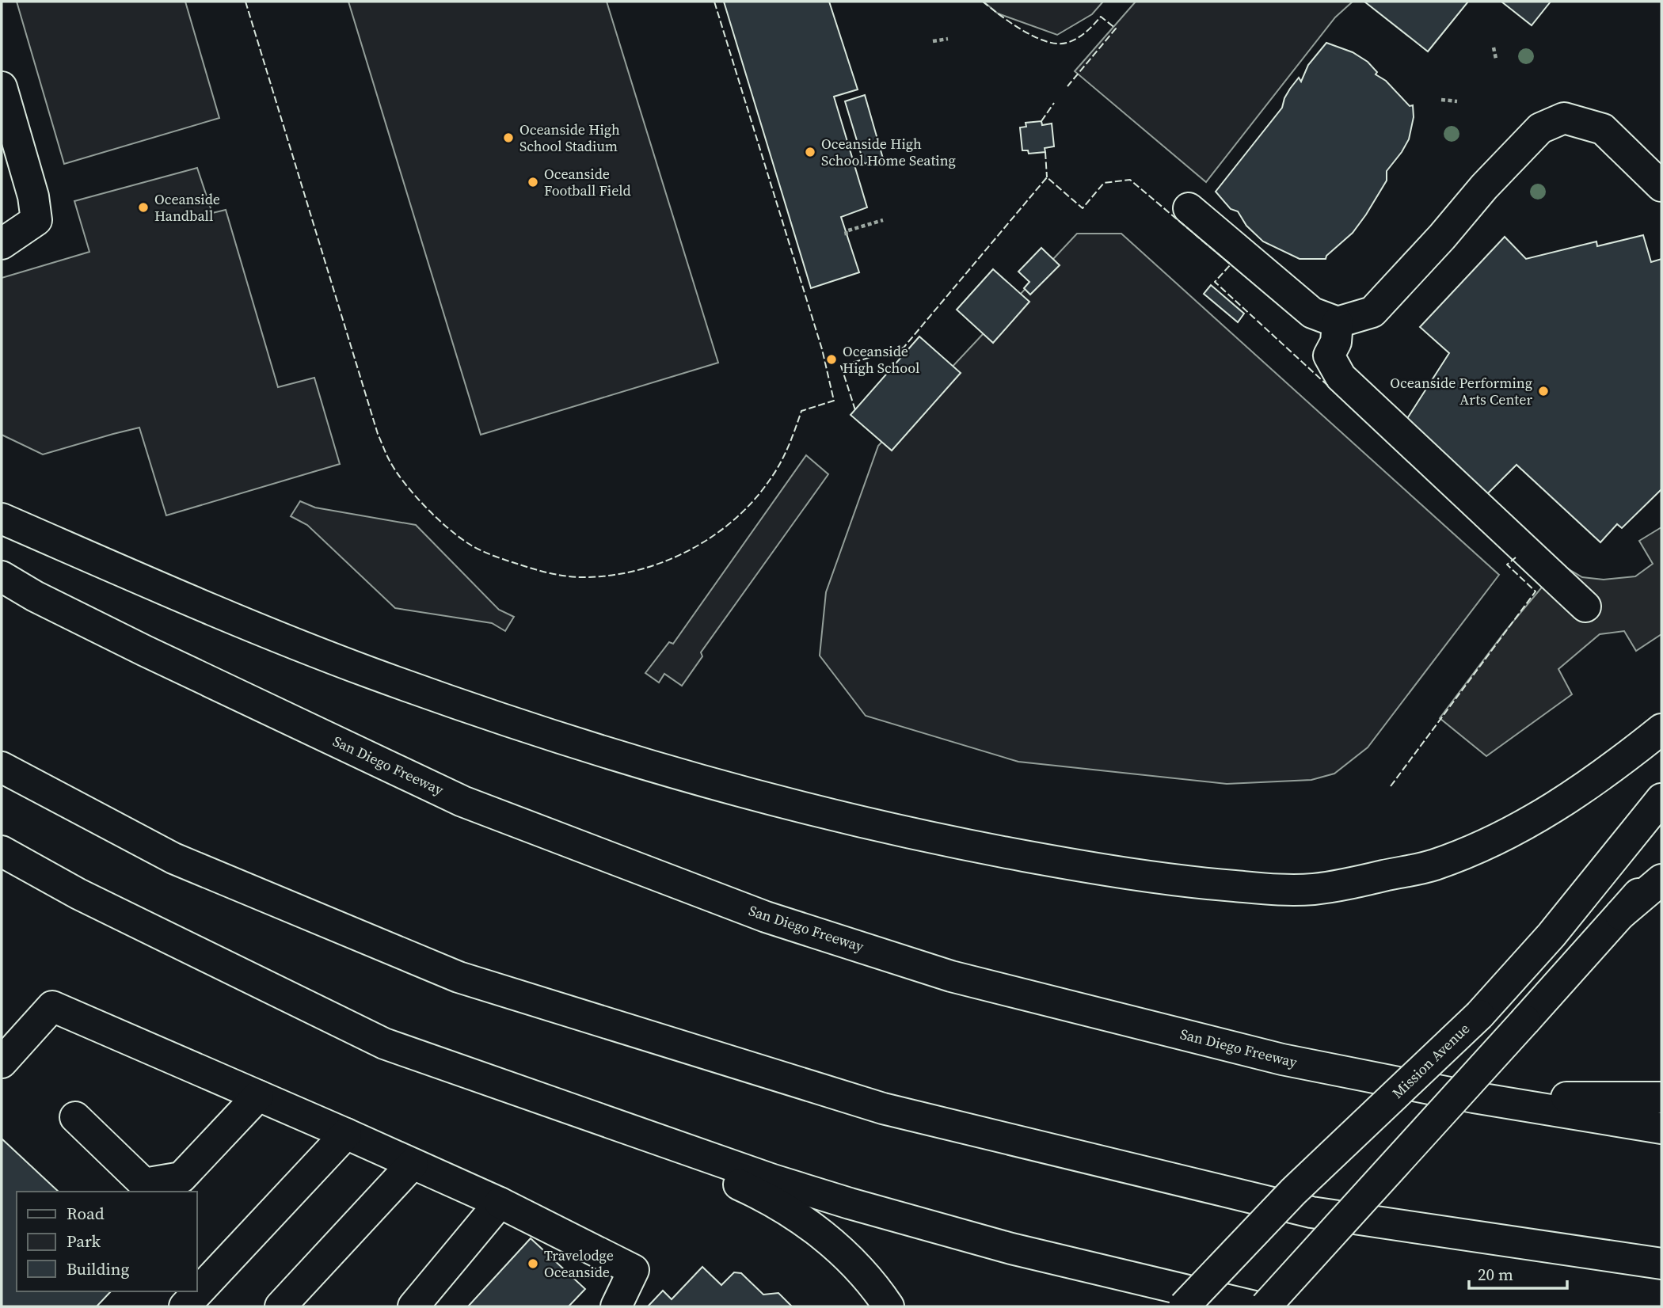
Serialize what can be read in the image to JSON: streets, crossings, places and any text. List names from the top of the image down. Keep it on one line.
{"streets":{"main road":["San Diego Freeway","Mission Avenue"]},"places":["Oceanside High School Stadium","Oceanside High School Home Seating","Oceanside Football Field","Oceanside Handball","Oceanside High School","Oceanside Performing Arts Center","Travelodge Oceanside"],"legend":["Road","Park","Building"],"scale_bar":"20 m"}
